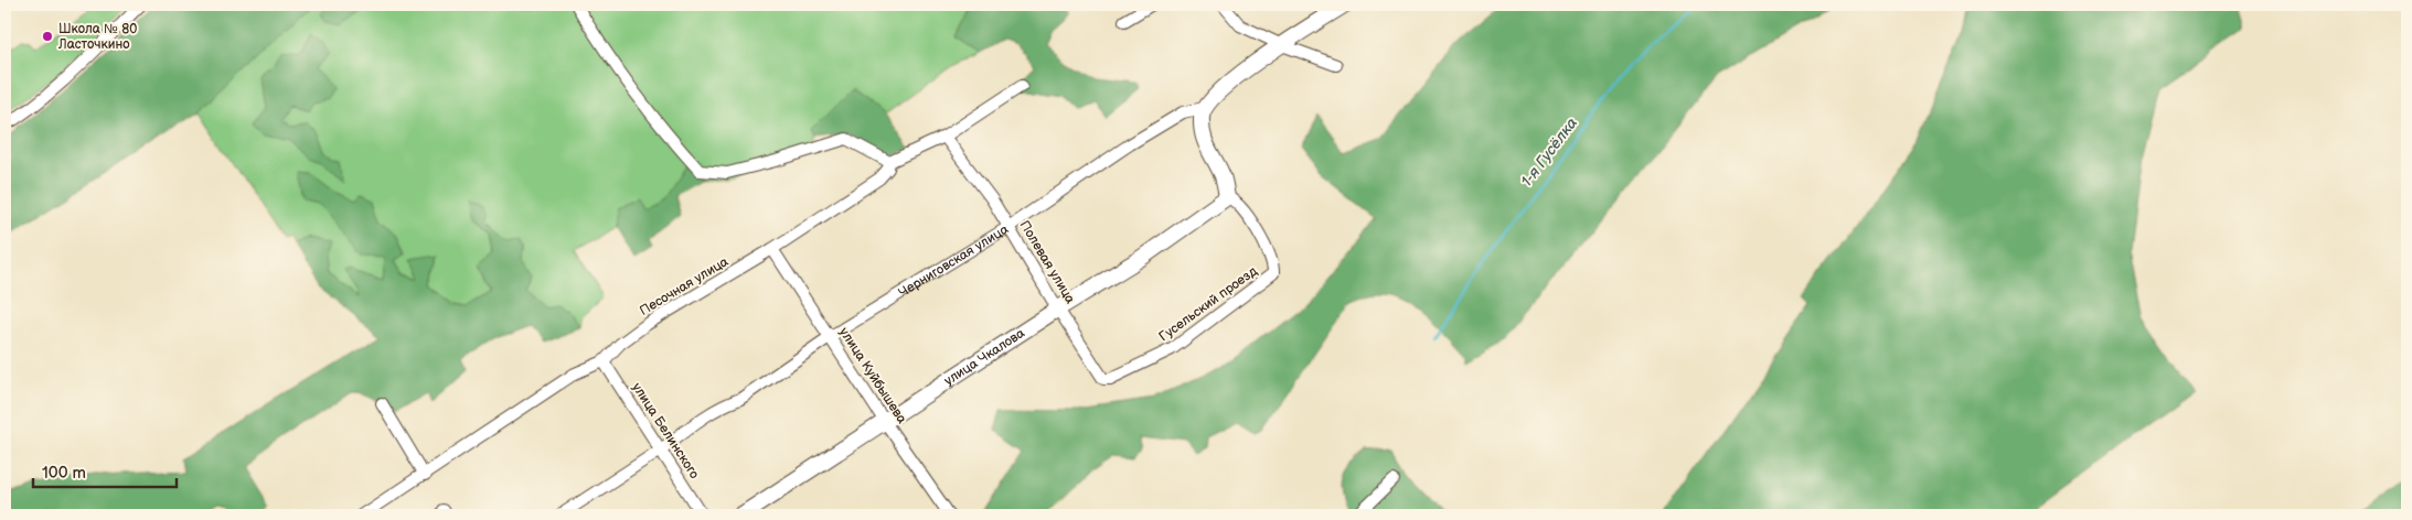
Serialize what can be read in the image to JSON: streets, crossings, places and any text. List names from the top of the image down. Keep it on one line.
{"streets":{"street":["Черниговская улица","Полевая улица","Песочная улица","Гусельский проезд","улица Чкалова","улица Куйбышева","улица Белинского"]},"crossings":[["Черниговская улица","Полевая улица"],["Черниговская улица","улица Куйбышева"],["Черниговская улица","улица Белинского"],["Полевая улица","Песочная улица"],["Полевая улица","Гусельский проезд"],["Полевая улица","улица Чкалова"],["Песочная улица","улица Куйбышева"],["Песочная улица","улица Белинского"],["Гусельский проезд","улица Чкалова"],["улица Чкалова","улица Куйбышева"]],"water":["1-я Гусёлка"],"places":["Школа № 80 Ласточкино"],"scale_bar":"100 m"}
